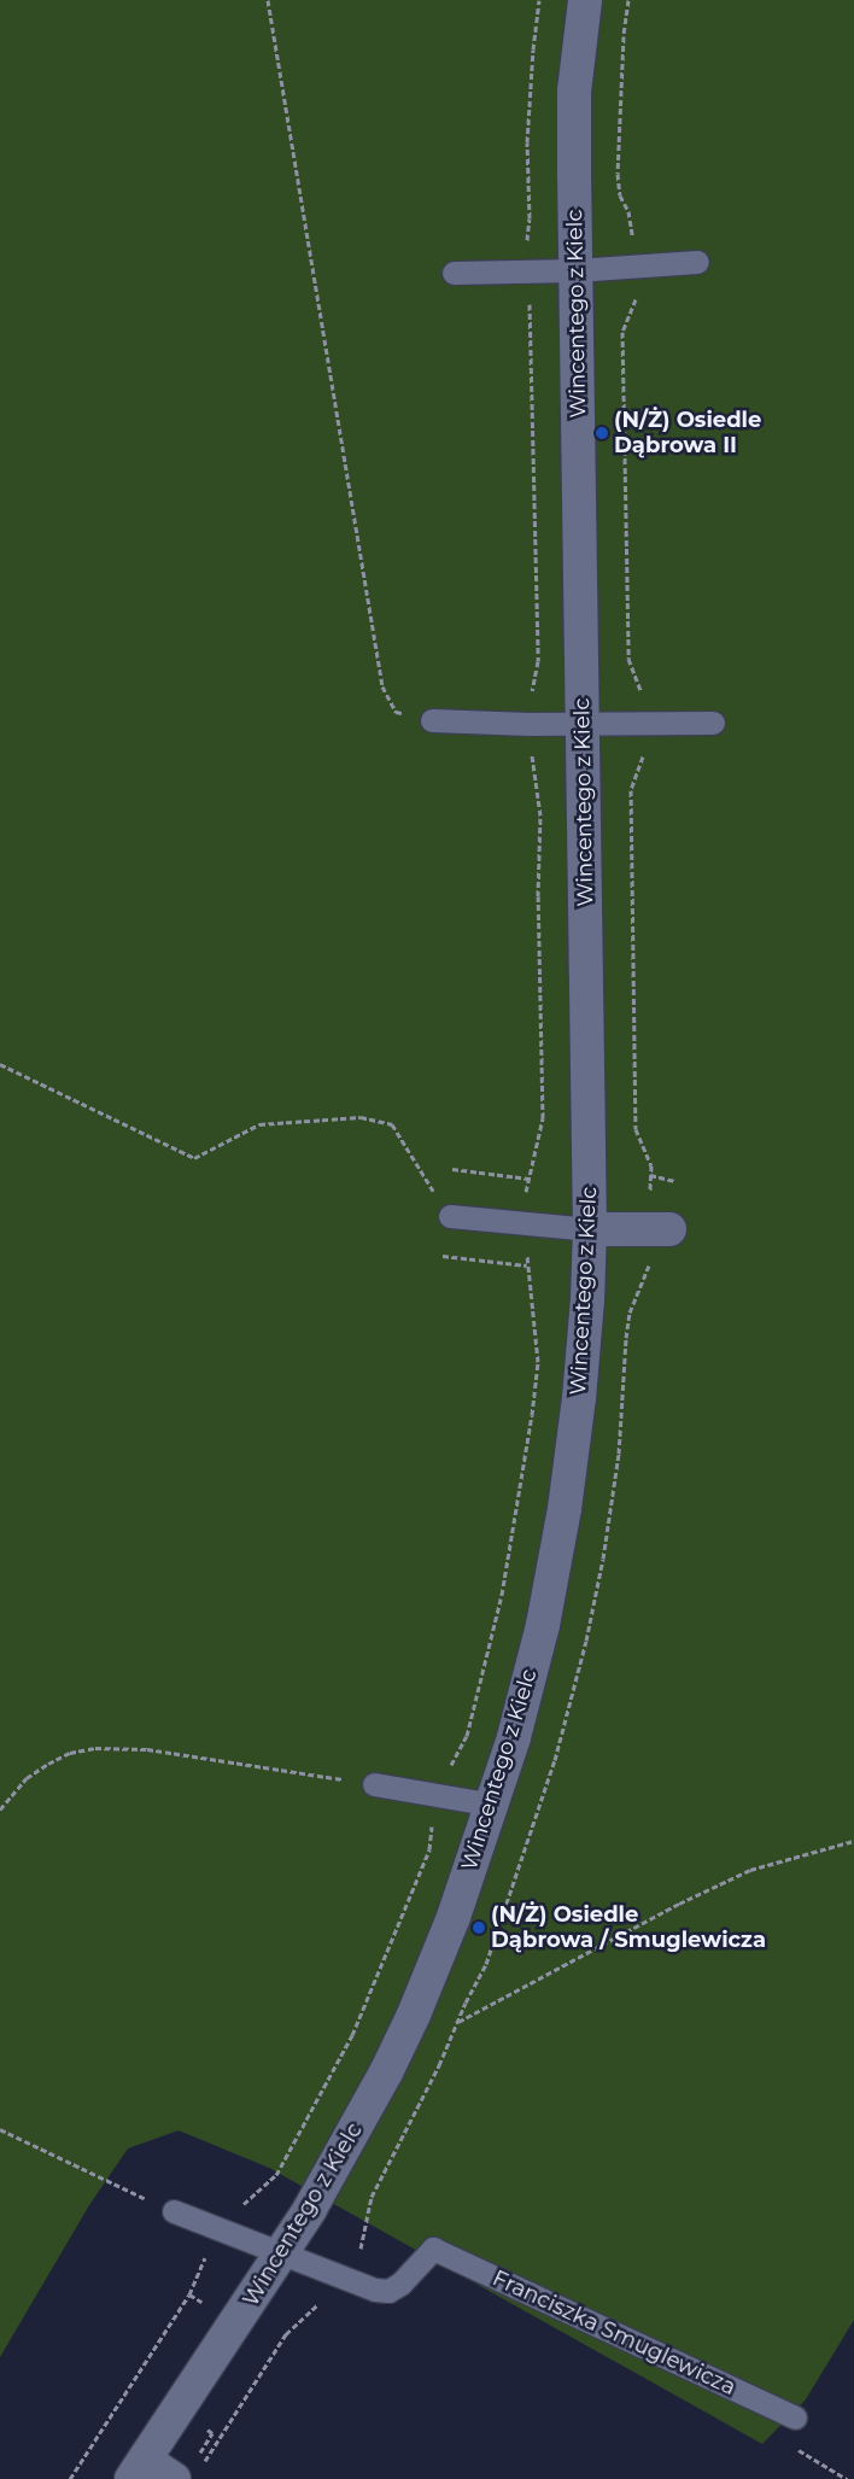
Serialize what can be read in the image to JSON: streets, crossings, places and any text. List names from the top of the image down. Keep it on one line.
{"streets":{"street":["Wincentego z Kielc"],"lane":["Franciszka Smuglewicza"]},"places":["(N/Ż) Osiedle Dąbrowa II","(N/Ż) Osiedle Dąbrowa / Smuglewicza"]}
